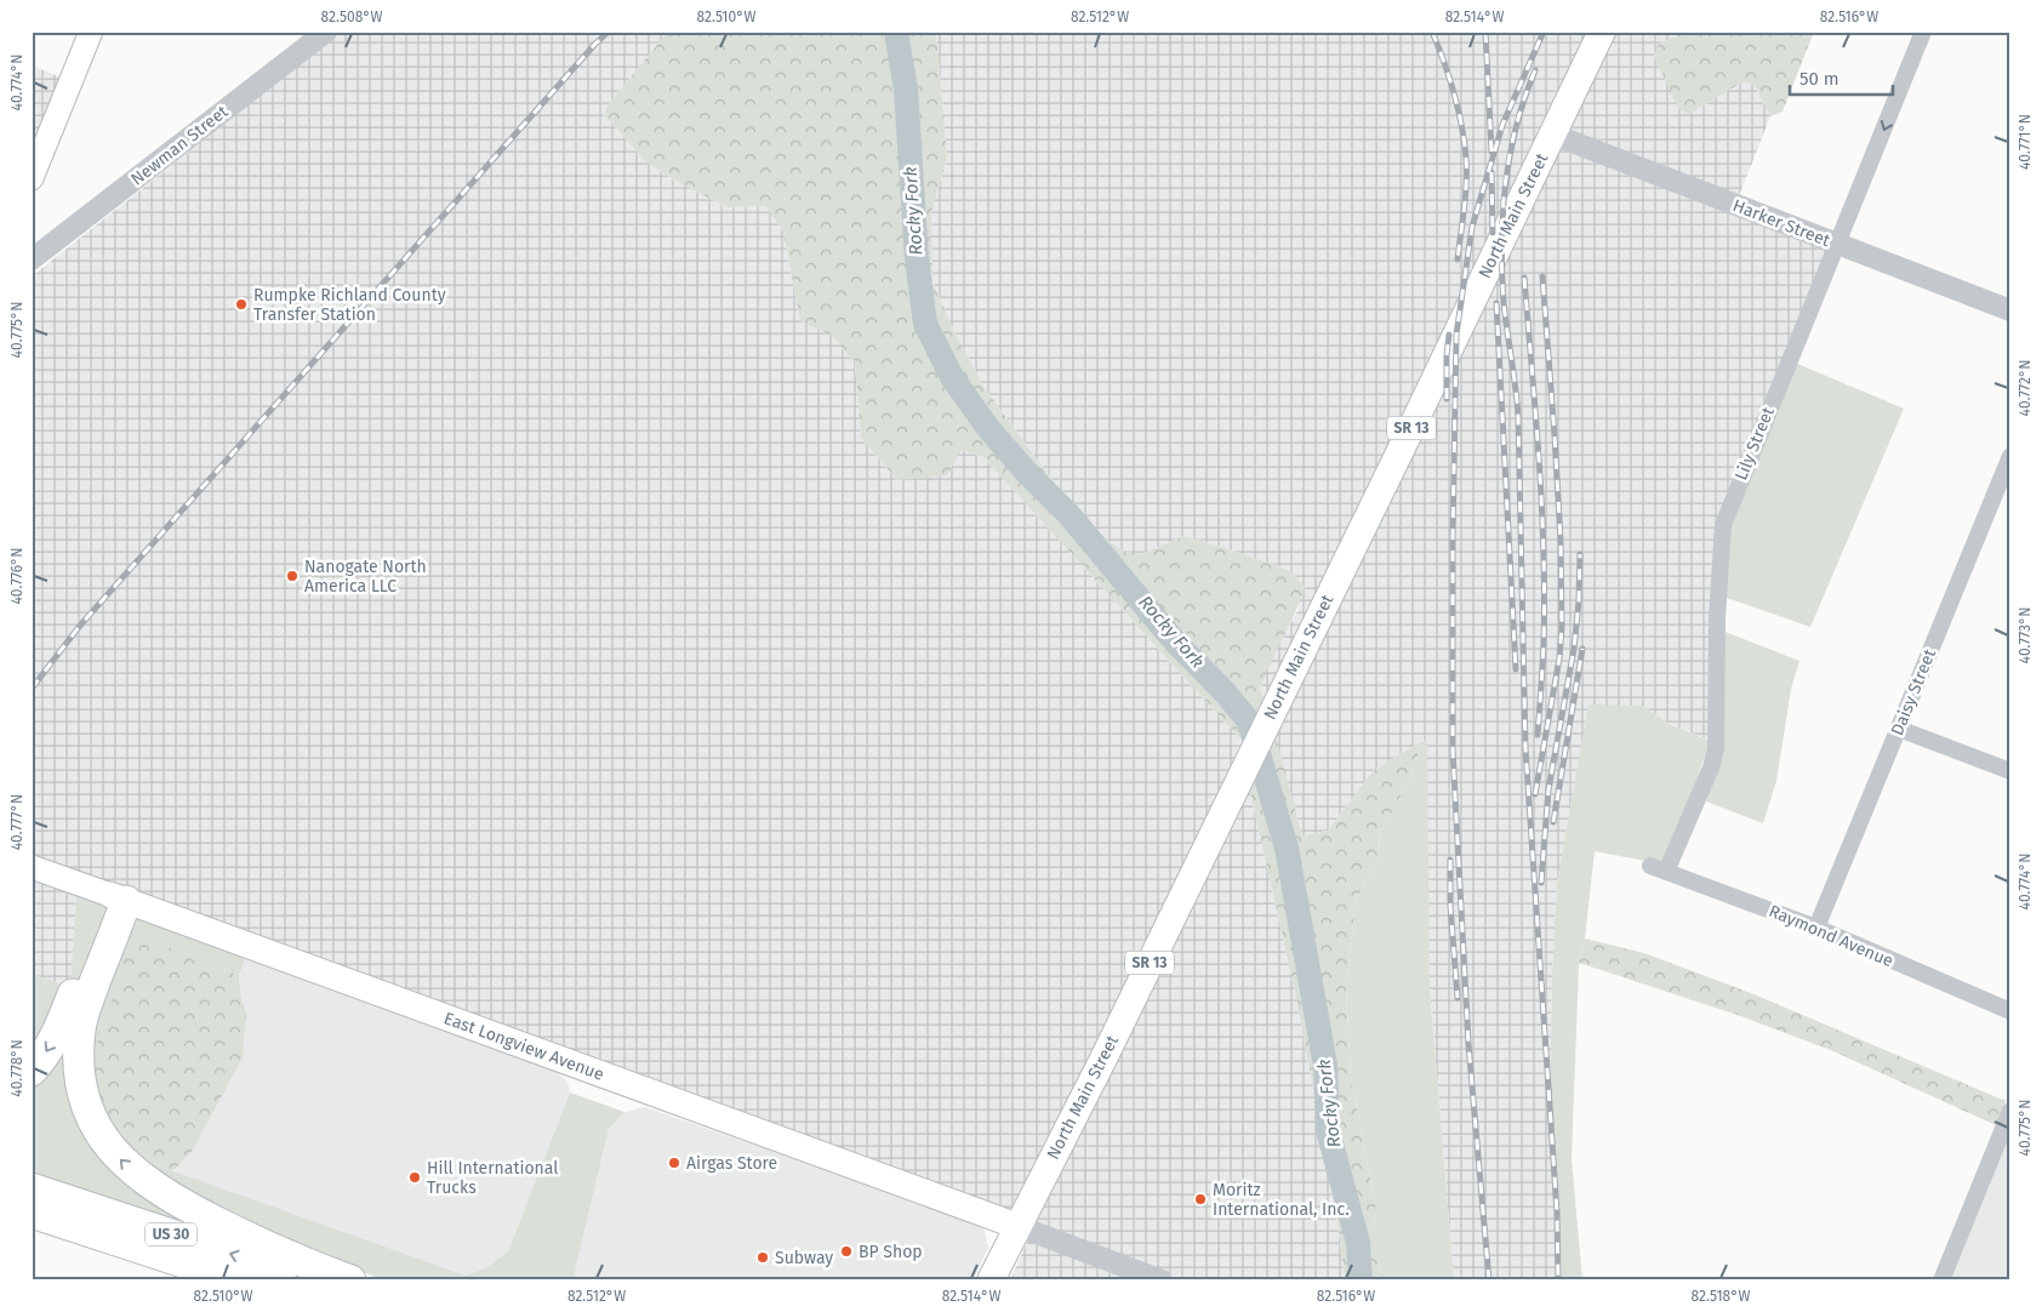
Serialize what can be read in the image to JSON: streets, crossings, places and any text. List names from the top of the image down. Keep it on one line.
{"streets":{"highway":["North Main Street","SR 13","US 30"],"main road":["East Longview Avenue"],"street":["Newman Street","Harker Street","Lily Street","Daisy Street","Raymond Avenue"]},"crossings":[["North Main Street","Harker Street"],["North Main Street","East Longview Avenue"],["Harker Street","Lily Street"],["Lily Street","Raymond Avenue"],["Daisy Street","Raymond Avenue"]],"water":["Rocky Fork"],"places":["Rumpke Richland County Transfer Station","Nanogate North America LLC","Airgas Store","Hill International Trucks","Moritz International, Inc.","BP Shop","Subway"],"scale_bar":"50 m","coordinates":["82.508°W","82.510°W","82.512°W","82.514°W","82.516°W","40.774°N","40.771°N","40.775°N","40.772°N","40.776°N","40.773°N","40.777°N","40.778°N","82.518°W"]}
